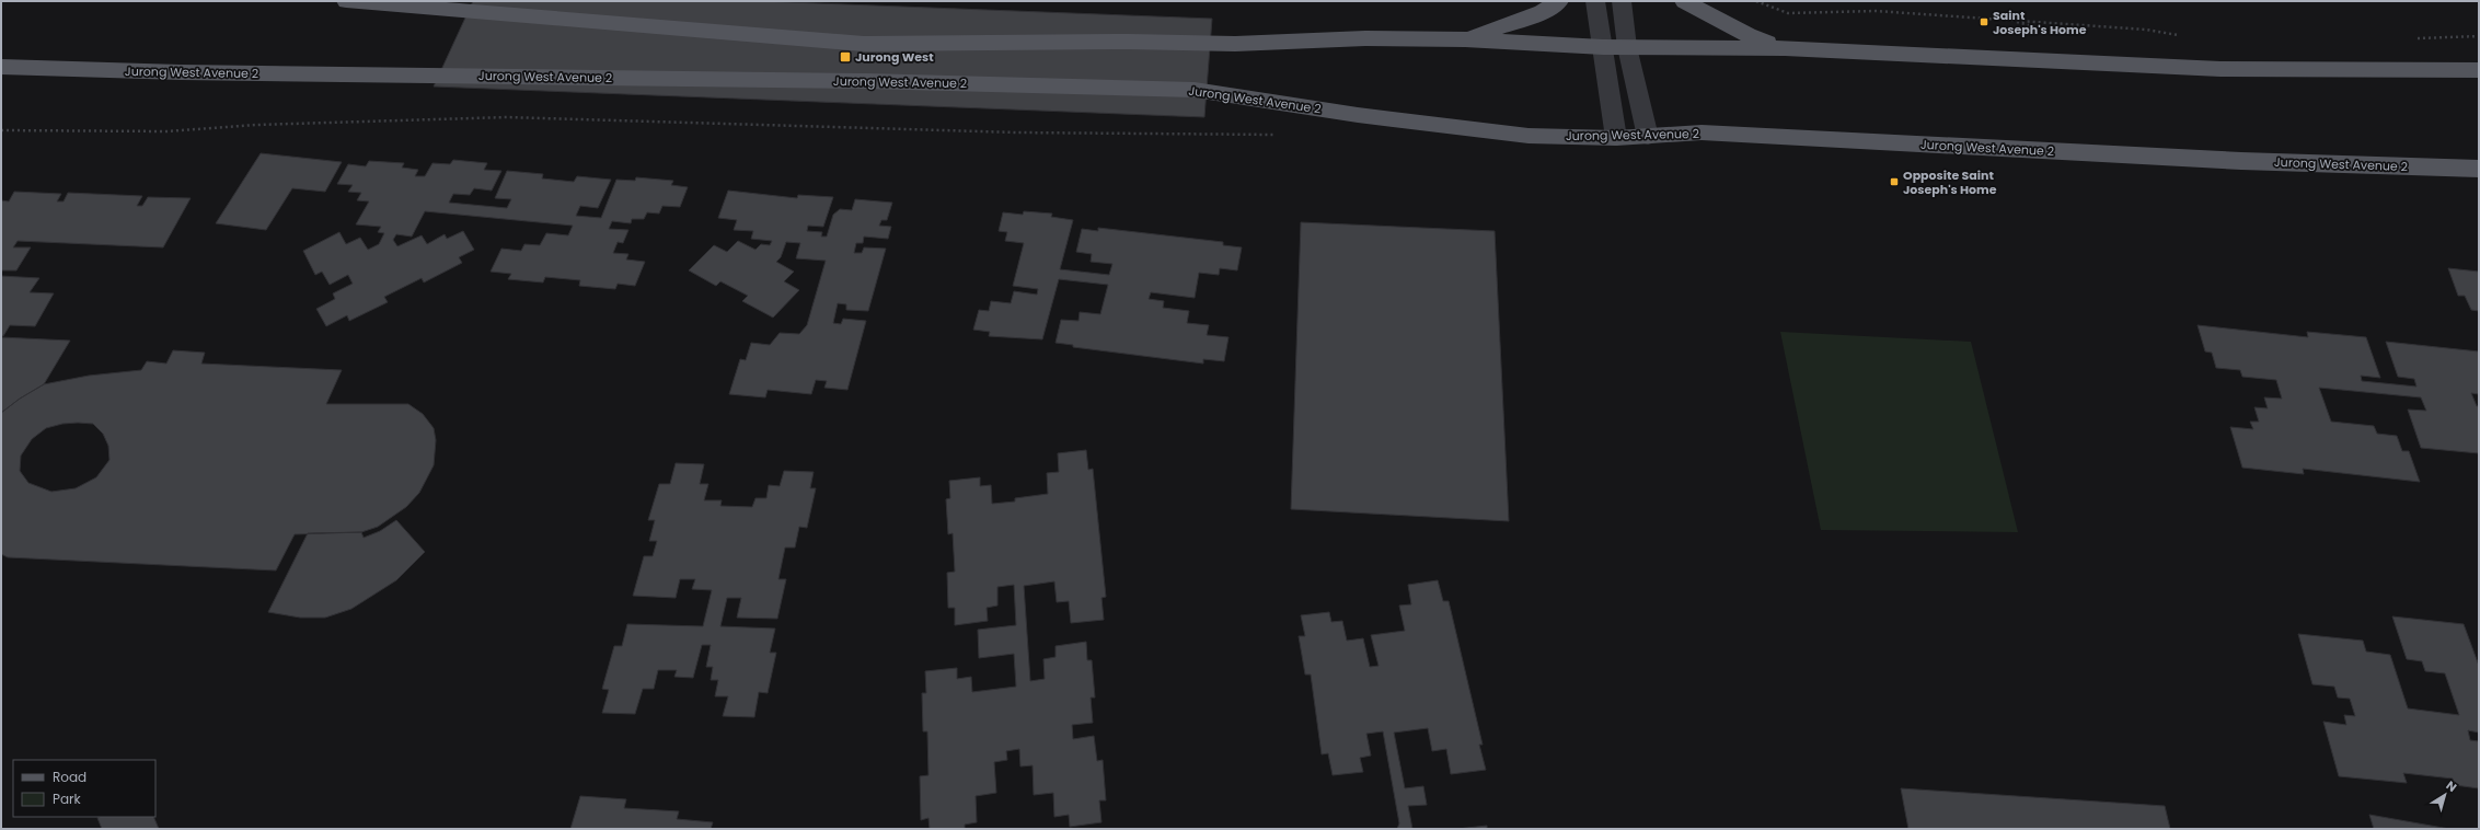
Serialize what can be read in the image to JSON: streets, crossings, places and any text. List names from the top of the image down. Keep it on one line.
{"streets":{"main road":["Jurong West Avenue 2"]},"places":{"transit":["Saint Joseph's Home","Jurong West","Opposite Saint Joseph's Home"]},"legend":["Road","Park"],"north":"top right"}
